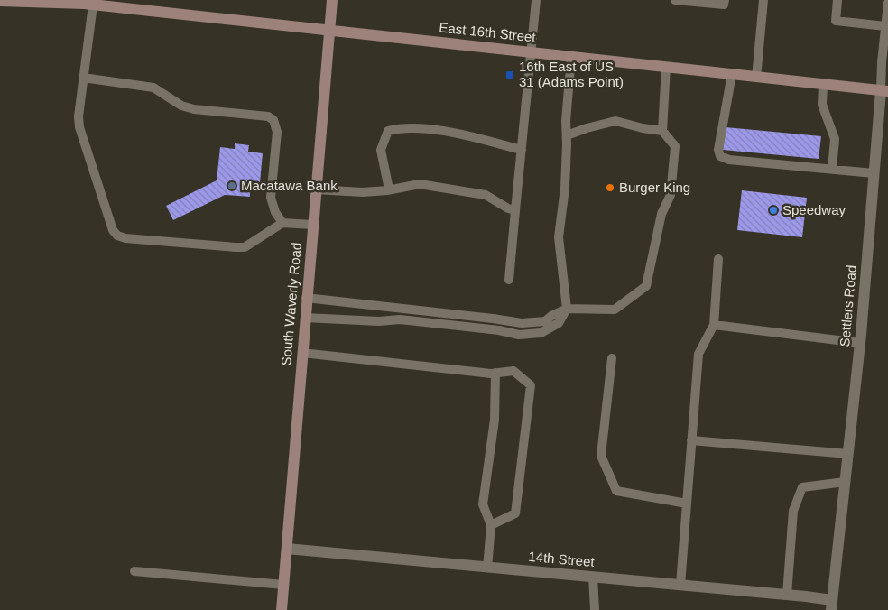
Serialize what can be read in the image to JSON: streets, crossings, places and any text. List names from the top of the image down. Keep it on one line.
{"streets":{"main road":["East 16th Street","South Waverly Road"],"street":["Settlers Road","14th Street"]},"crossings":[["East 16th Street","South Waverly Road"],["East 16th Street","Settlers Road"],["South Waverly Road","14th Street"],["Settlers Road","14th Street"]],"places":{"transit":["16th East of US 31 (Adams Point)"],"other":["Macatawa Bank","Burger King","Speedway"]}}
